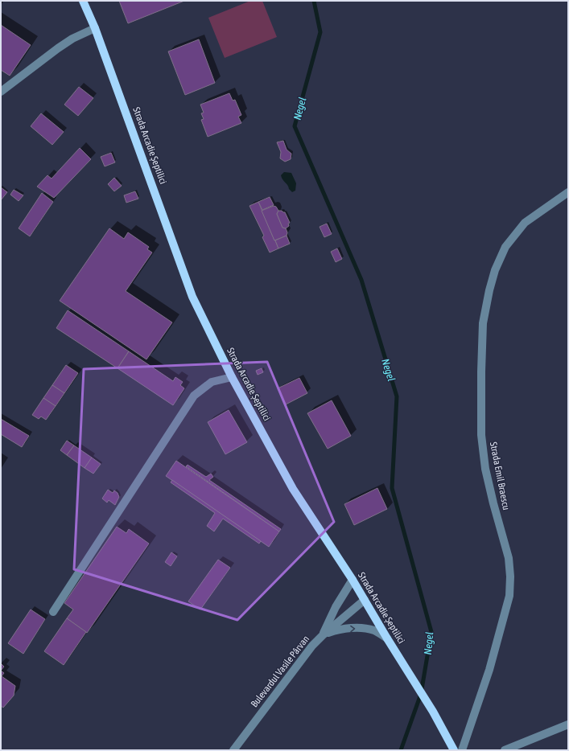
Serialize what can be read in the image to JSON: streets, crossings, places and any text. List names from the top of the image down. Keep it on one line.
{"streets":{"main road":["Strada Arcadie Șeptilici"],"street":["Strada Emil Braescu","Bulevardul Vasile Pârvan"]},"crossings":[["Strada Arcadie Șeptilici","Bulevardul Vasile Pârvan"]],"water":["Negel"]}
